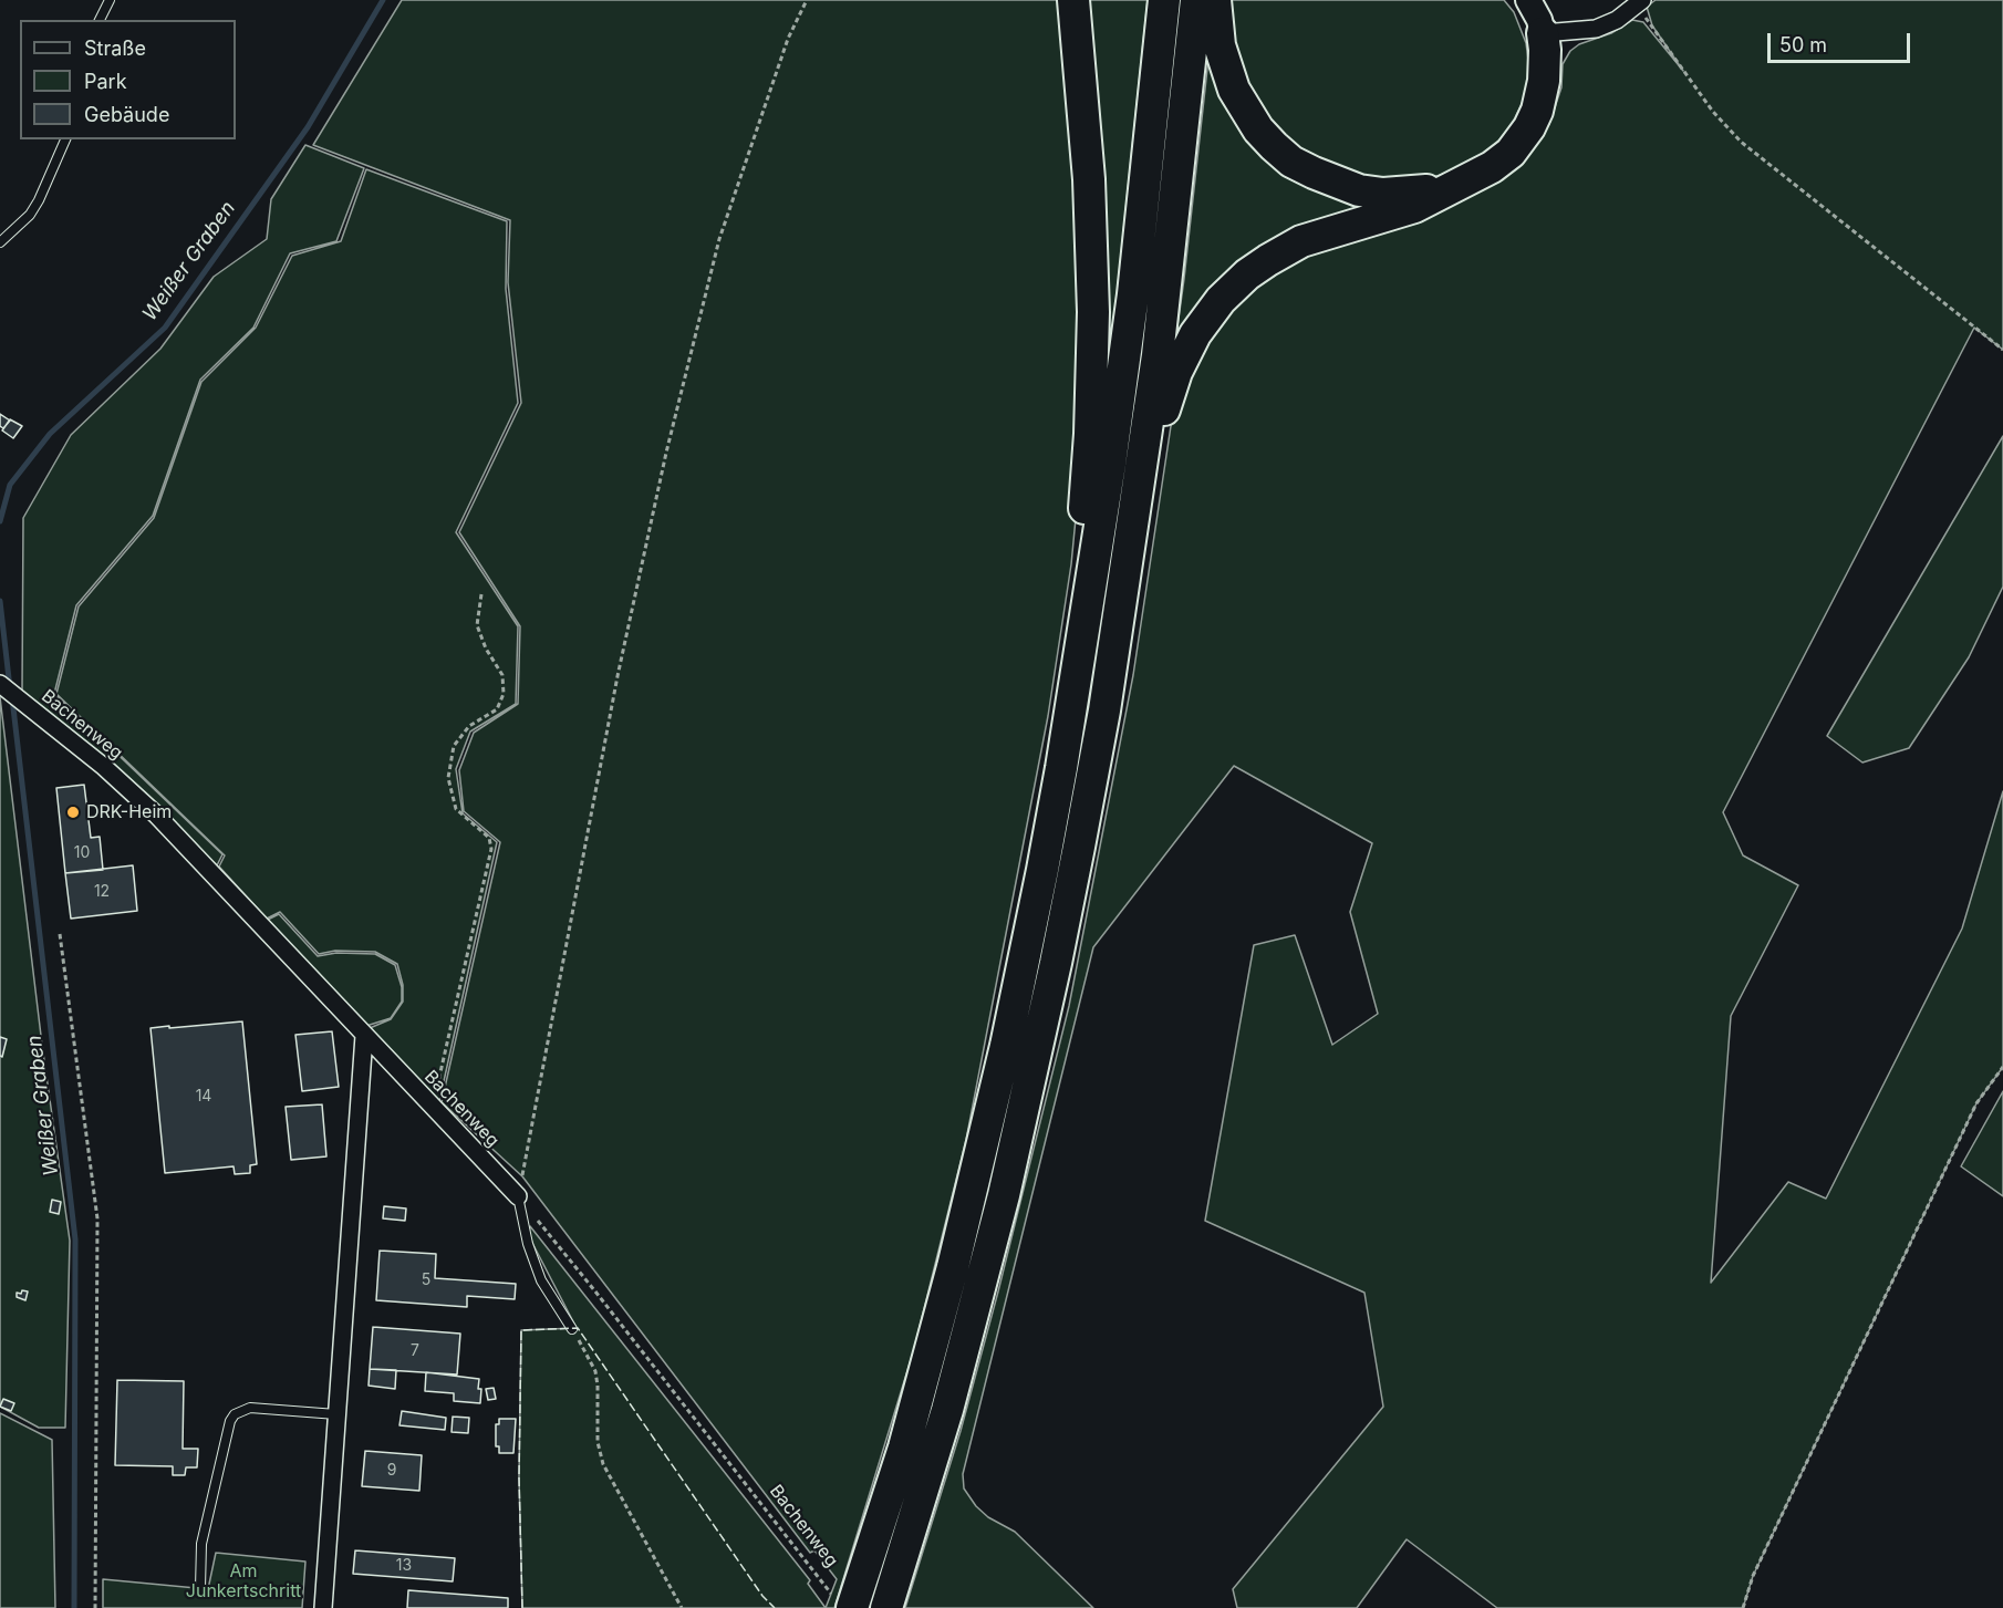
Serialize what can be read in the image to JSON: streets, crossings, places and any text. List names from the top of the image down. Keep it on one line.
{"streets":{"street":["Bachenweg"]},"water":["Weißer Graben"],"parks":["Am Junkertschritt"],"places":["DRK-Heim"],"house_numbers":["10","12","14","5","7","9","13"],"legend":["Straße","Park","Gebäude"],"scale_bar":"50 m"}
